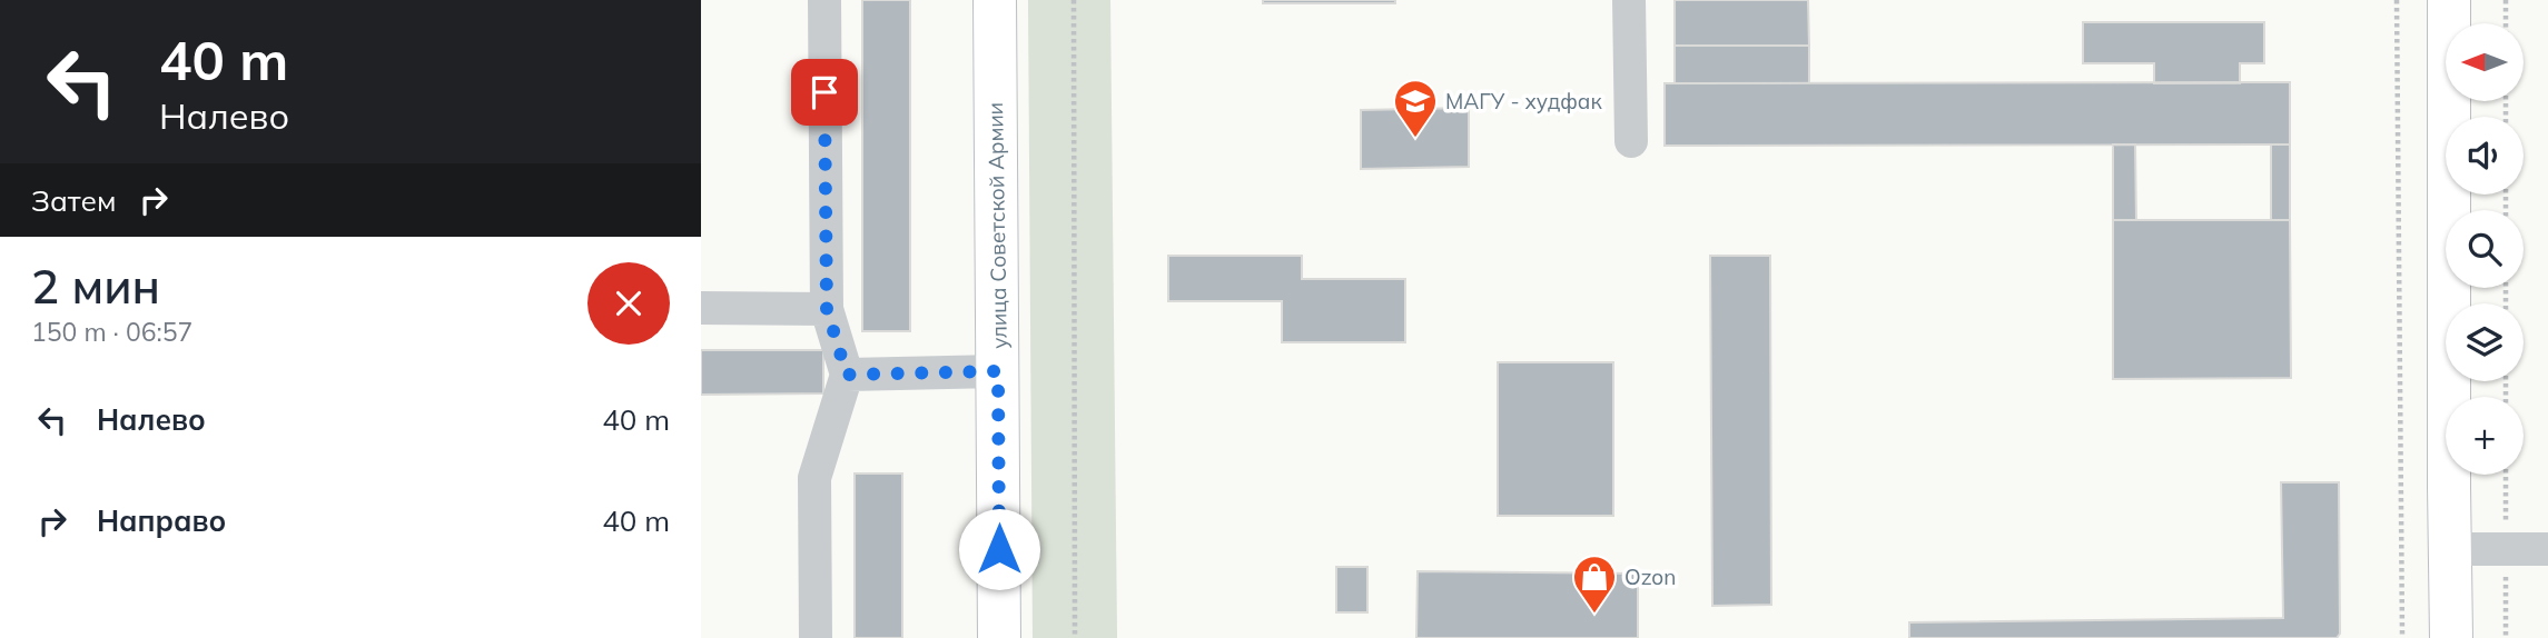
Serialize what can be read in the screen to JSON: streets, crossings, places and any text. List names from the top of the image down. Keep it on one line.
{"streets":{"main road":["улица Советской Армии"]},"places":{"school or university":["МАГУ - худфак"],"shop":["Ozon"]},"north":"left","page":{"turn":["40 m","Налево"],"map_buttons":"+","then":"Затем","heading":["2 мин","150 m · 06:57"],"list":[{"name":"Налево","value":"40 m"},{"name":"Направо","value":"40 m"}]}}
